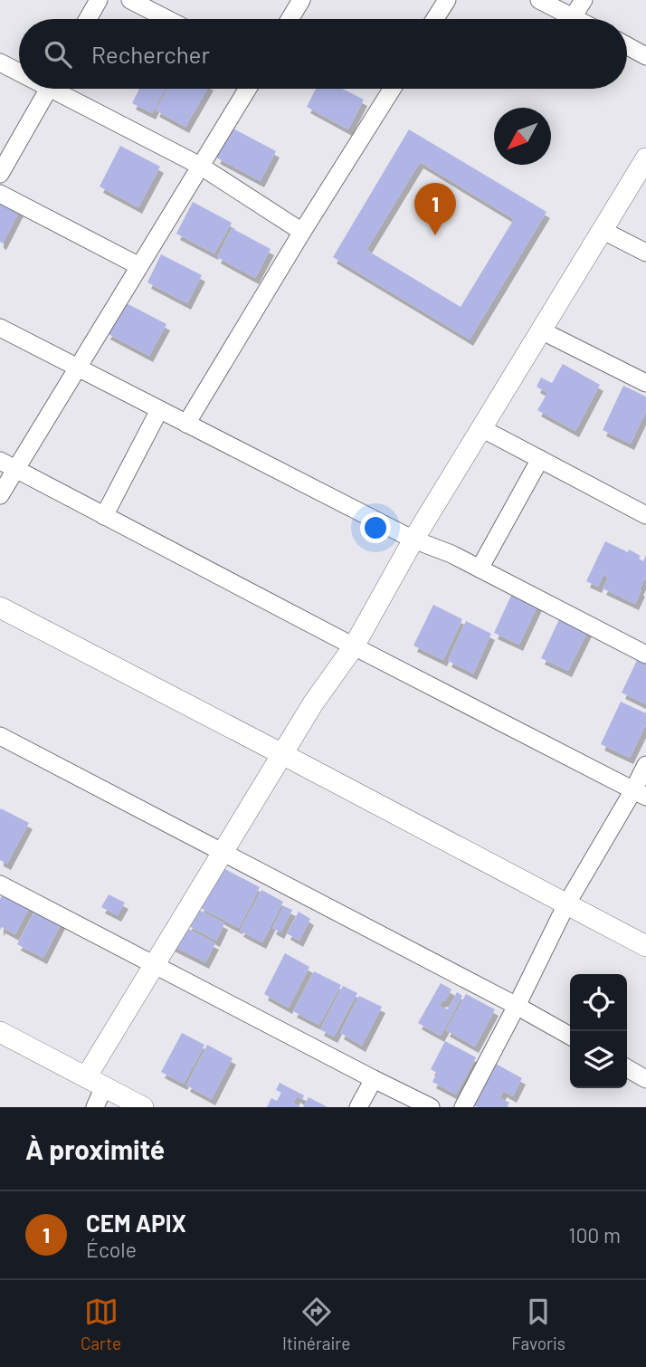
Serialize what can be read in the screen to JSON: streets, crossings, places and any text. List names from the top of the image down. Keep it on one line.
{"north":"bottom left","page":{"search":"Rechercher","pins":"1","heading":"À proximité","list":[{"mark":"1","name":"CEM APIX","note":"École","value":"100 m"}],"nav":["Carte","Itinéraire","Favoris"]}}
